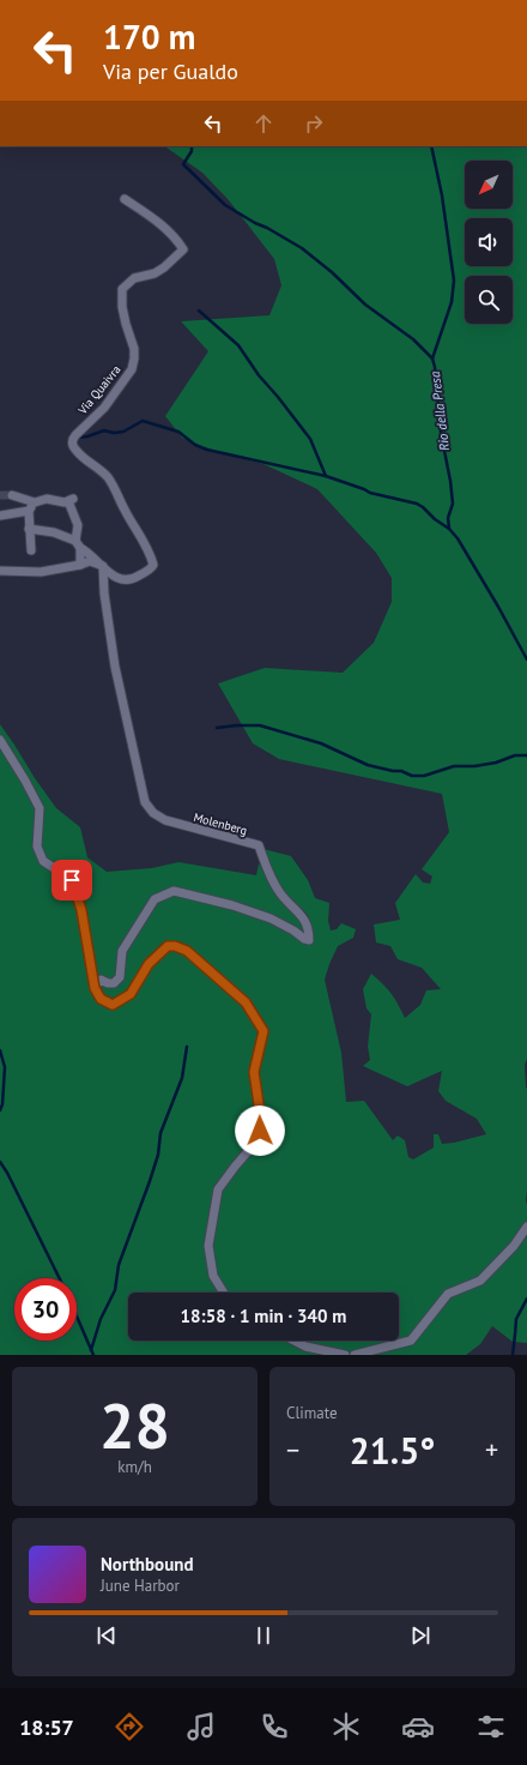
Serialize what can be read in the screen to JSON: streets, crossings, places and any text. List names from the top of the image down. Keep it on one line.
{"streets":{"street":["Via Quaivra","Molenberg"]},"crossings":[["Via Quaivra","Molenberg"]],"water":["Rio della Presa"],"north":"bottom left","page":{"turn":["170 m","Via per Gualdo"],"limit":"30","trip":"18:58 · 1 min · 340 m","tile":[["28","km/h"],"Climate"],"heat":["−","21.5°","+"],"song":["Northbound","June Harbor"],"tabs":"18:57"}}
